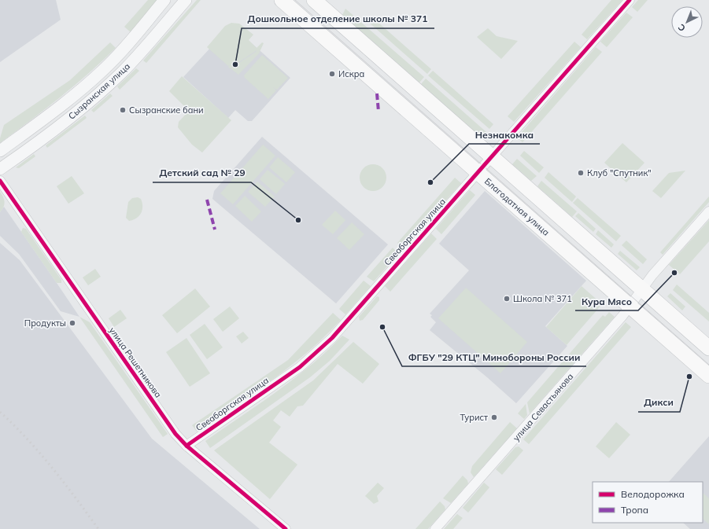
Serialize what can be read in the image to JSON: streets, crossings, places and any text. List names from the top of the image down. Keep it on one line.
{"streets":{"main road":["Благодатная улица"],"street":["Сызранская улица","Свеаборгская улица","улица Решетникова","улица Севастьянова"]},"crossings":[["Благодатная улица","Свеаборгская улица"],["Благодатная улица","улица Севастьянова"],["Свеаборгская улица","улица Решетникова"]],"places":["Дошкольное отделение школы № 371","Искра","Сызранские бани","Клуб \"Спутник\"","Незнакомка","Детский сад № 29","Кура Мясо","Школа № 371","Продукты","ФГБУ \"29 КТЦ\" Минобороны России","Дикси","Турист"],"legend":["Велодорожка","Тропа"],"north":"bottom left"}
